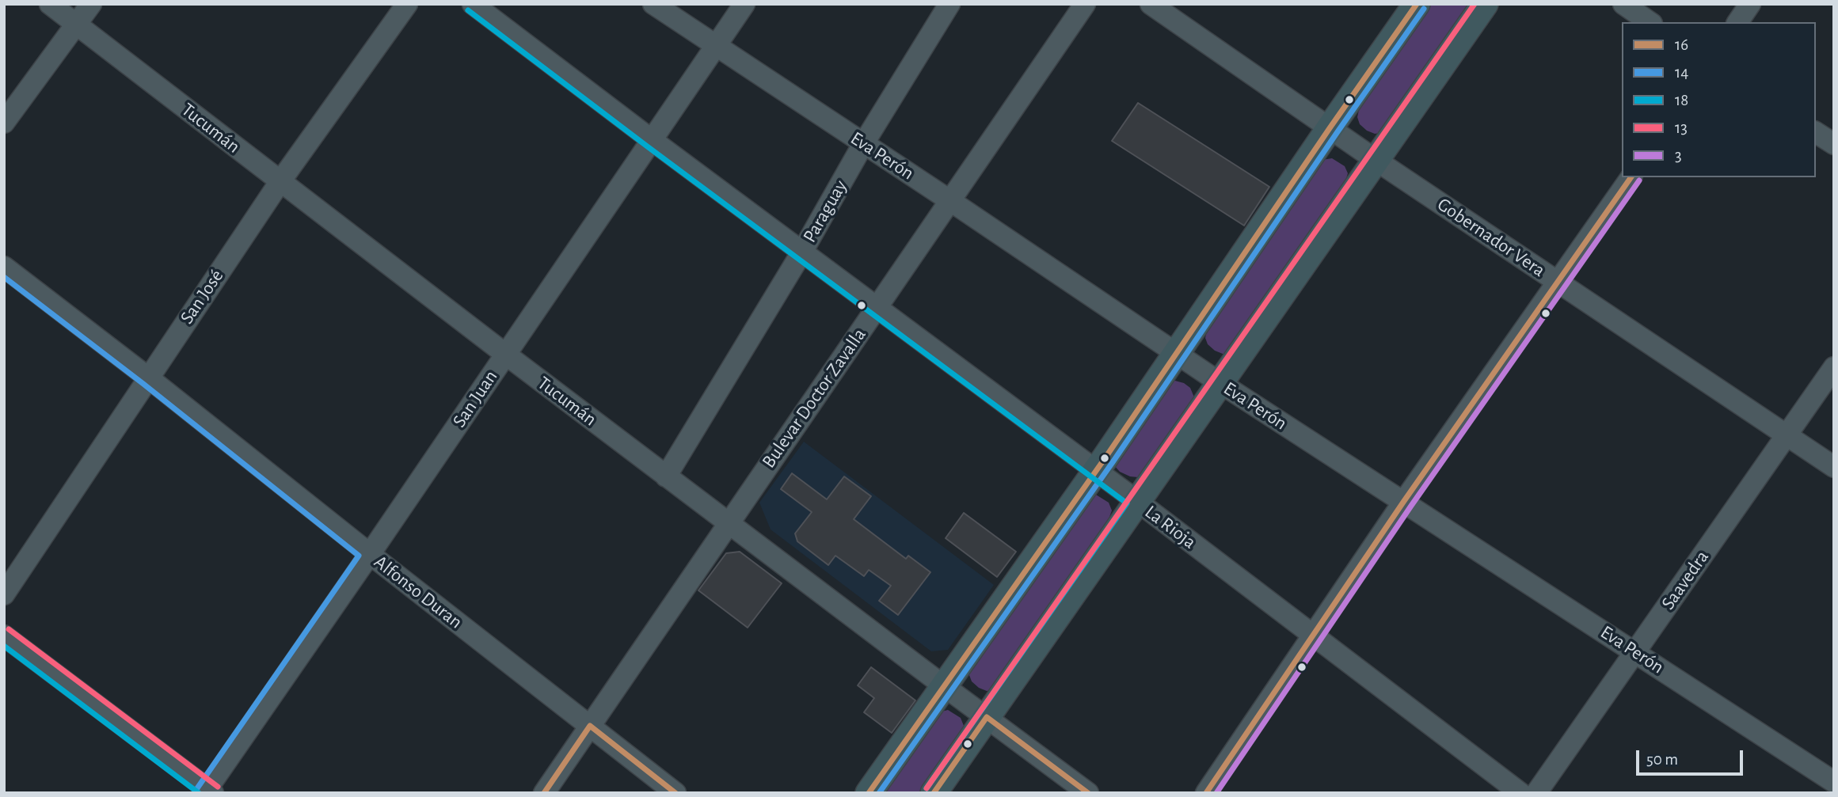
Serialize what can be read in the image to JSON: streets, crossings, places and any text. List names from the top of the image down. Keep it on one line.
{"streets":{"street":["Tucumán","Eva Perón","Paraguay","Gobernador Vera","San José","Bulevar Doctor Zavalla","San Juan","La Rioja","Saavedra","Alfonso Duran"]},"crossings":[["Tucumán","Paraguay"],["Tucumán","San José"],["Tucumán","Bulevar Doctor Zavalla"],["Tucumán","San Juan"],["Eva Perón","Paraguay"],["Eva Perón","Bulevar Doctor Zavalla"],["Eva Perón","San Juan"],["Eva Perón","Saavedra"],["Paraguay","La Rioja"],["Gobernador Vera","Saavedra"],["San José","Alfonso Duran"],["Bulevar Doctor Zavalla","La Rioja"],["Bulevar Doctor Zavalla","Alfonso Duran"],["San Juan","La Rioja"],["San Juan","Alfonso Duran"]],"lines":["transit line 16","transit line 13","transit line 14","transit line 18","transit line 3"],"legend":["16","14","18","13","3"],"scale_bar":"50 m"}
